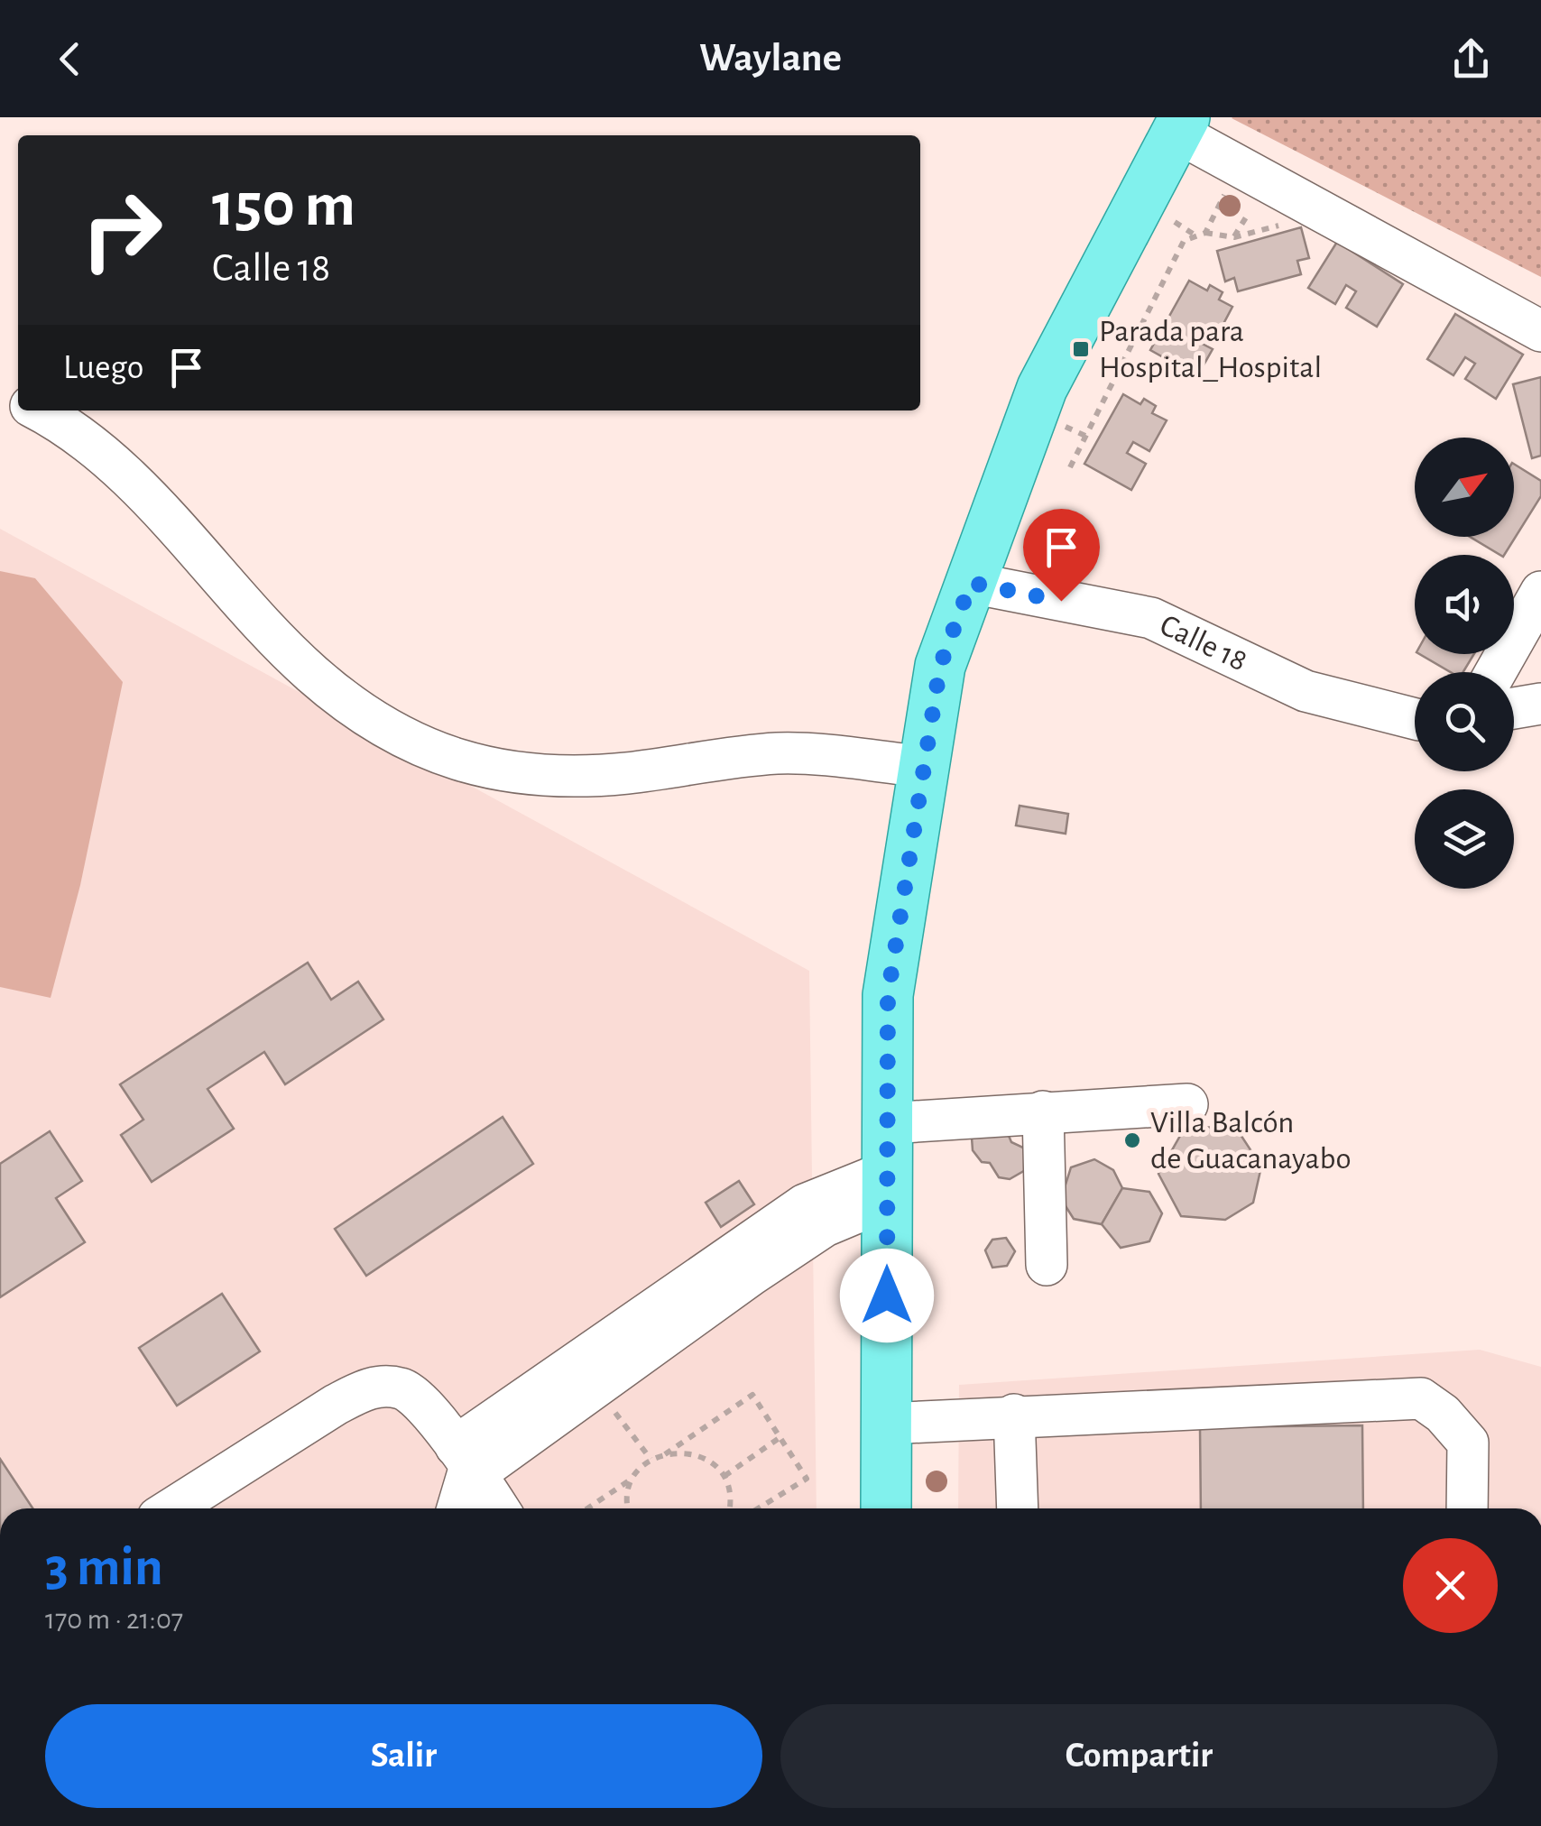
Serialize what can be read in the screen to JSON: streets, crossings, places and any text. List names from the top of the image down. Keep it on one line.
{"streets":{"street":["Calle 18"]},"places":{"transit":["Parada para Hospital_Hospital"],"other":["Villa Balcón de Guacanayabo"]},"north":"top right","page":{"header":"Waylane","turn":["150 m","Calle 18"],"then":"Luego","heading":["3 min","170 m · 21:07"],"buttons":["Salir","Compartir"]}}
